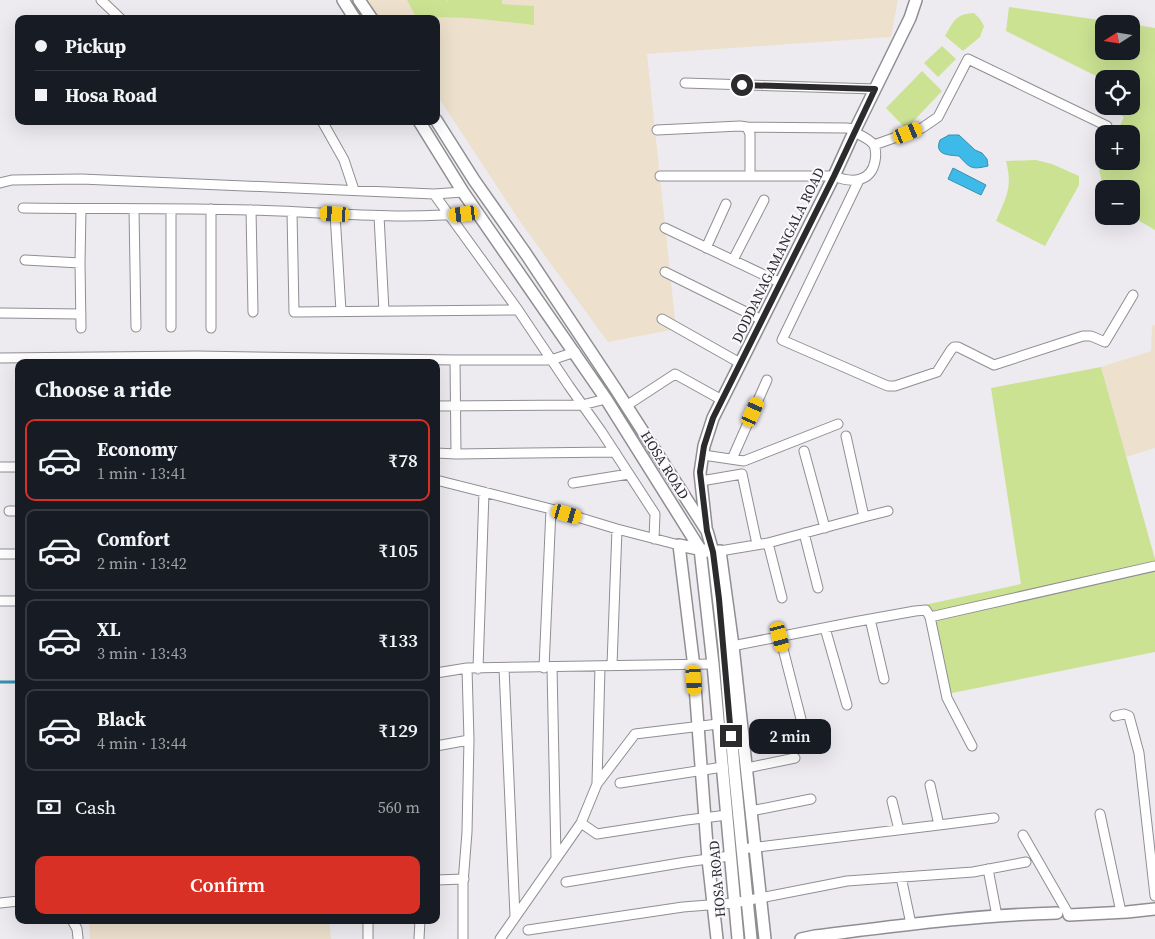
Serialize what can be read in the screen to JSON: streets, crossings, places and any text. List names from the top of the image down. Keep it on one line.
{"streets":{"street":["DODDANAGAMANGALA ROAD","HOSA ROAD"]},"crossings":[["DODDANAGAMANGALA ROAD","HOSA ROAD"]],"north":"left","page":{"map_buttons":["+","−"],"banner":["Pickup","Hosa Road"],"heading":"Choose a ride","list":[{"name":"Economy","note":"1 min · 13:41","value":"₹78"},{"name":"Comfort","note":"2 min · 13:42","value":"₹105"},{"name":"XL","note":"3 min · 13:43","value":"₹133"},{"name":"Black","note":"4 min · 13:44","value":"₹129"}],"bubble":"2 min","pay":["Cash","560 m"],"buttons":"Confirm"}}
